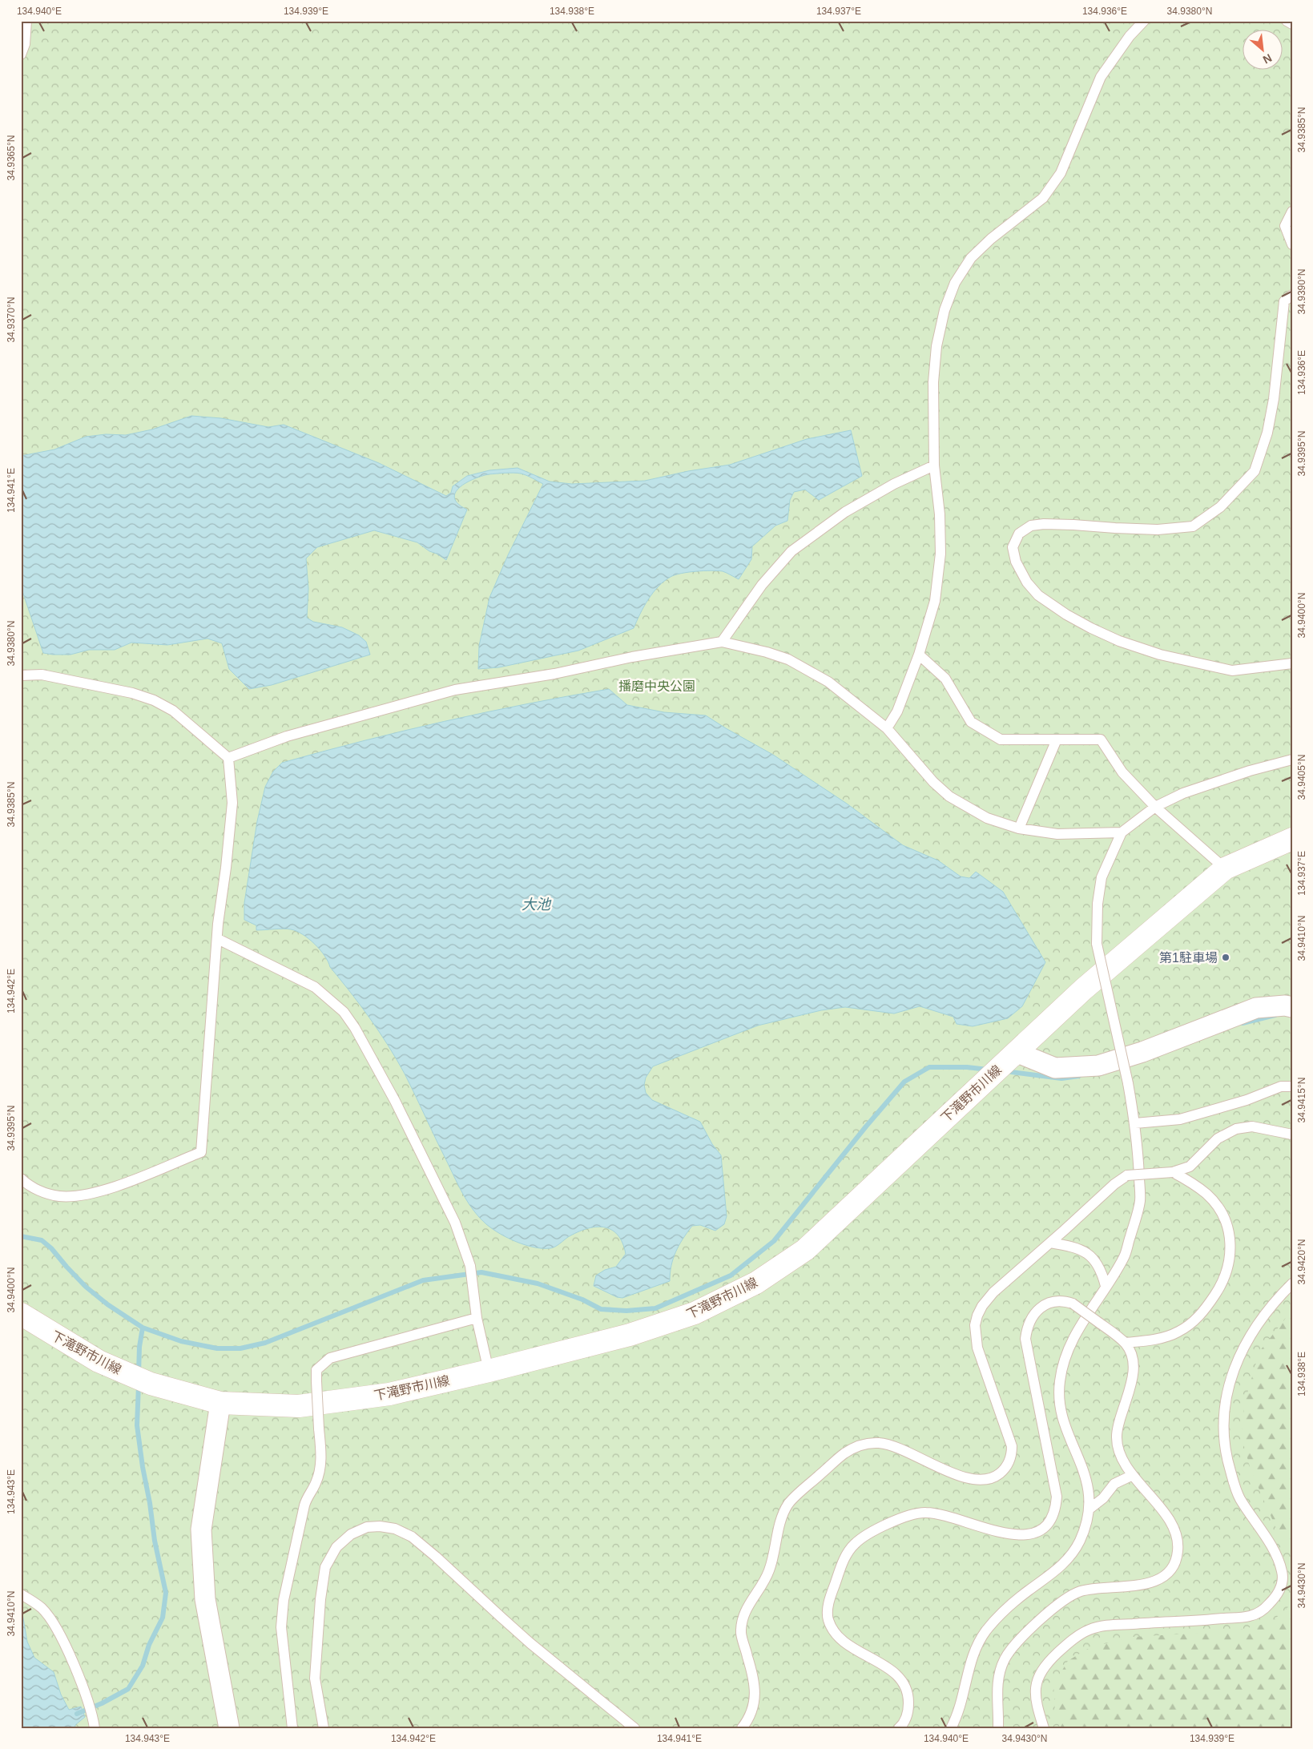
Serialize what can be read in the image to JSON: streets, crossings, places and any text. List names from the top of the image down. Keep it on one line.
{"streets":{"main road":["下滝野市川線"]},"water":["大池"],"parks":["播磨中央公園"],"places":["第1駐車場"],"north":"bottom right","coordinates":["134.940°E","134.939°E","134.938°E","134.937°E","134.936°E","34.9380°N","34.9385°N","34.9365°N","34.9390°N","34.9370°N","34.9395°N","134.941°E","34.9400°N","34.9405°N","34.9410°N","134.942°E","34.9415°N","34.9420°N","134.943°E","34.9430°N"]}
